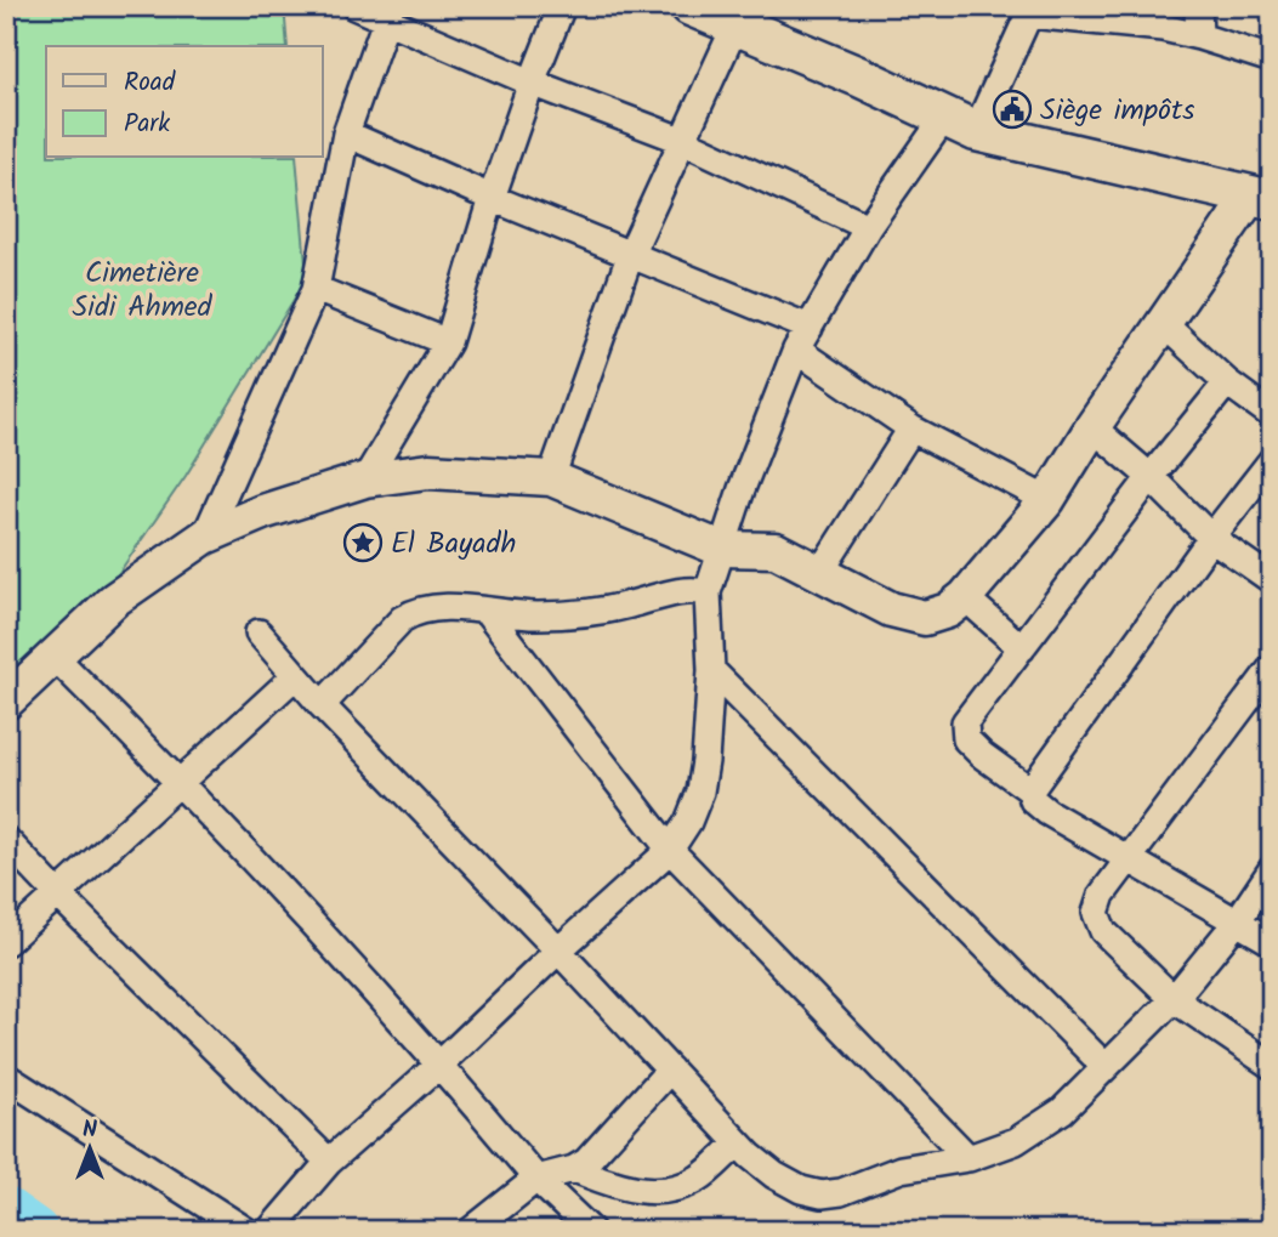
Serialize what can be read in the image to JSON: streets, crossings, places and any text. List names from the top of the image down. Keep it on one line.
{"parks":["Cimetière Sidi Ahmed"],"places":{"public building":["Siège impôts"],"place":["El Bayadh"]},"legend":["Road","Park"],"north":"top"}
